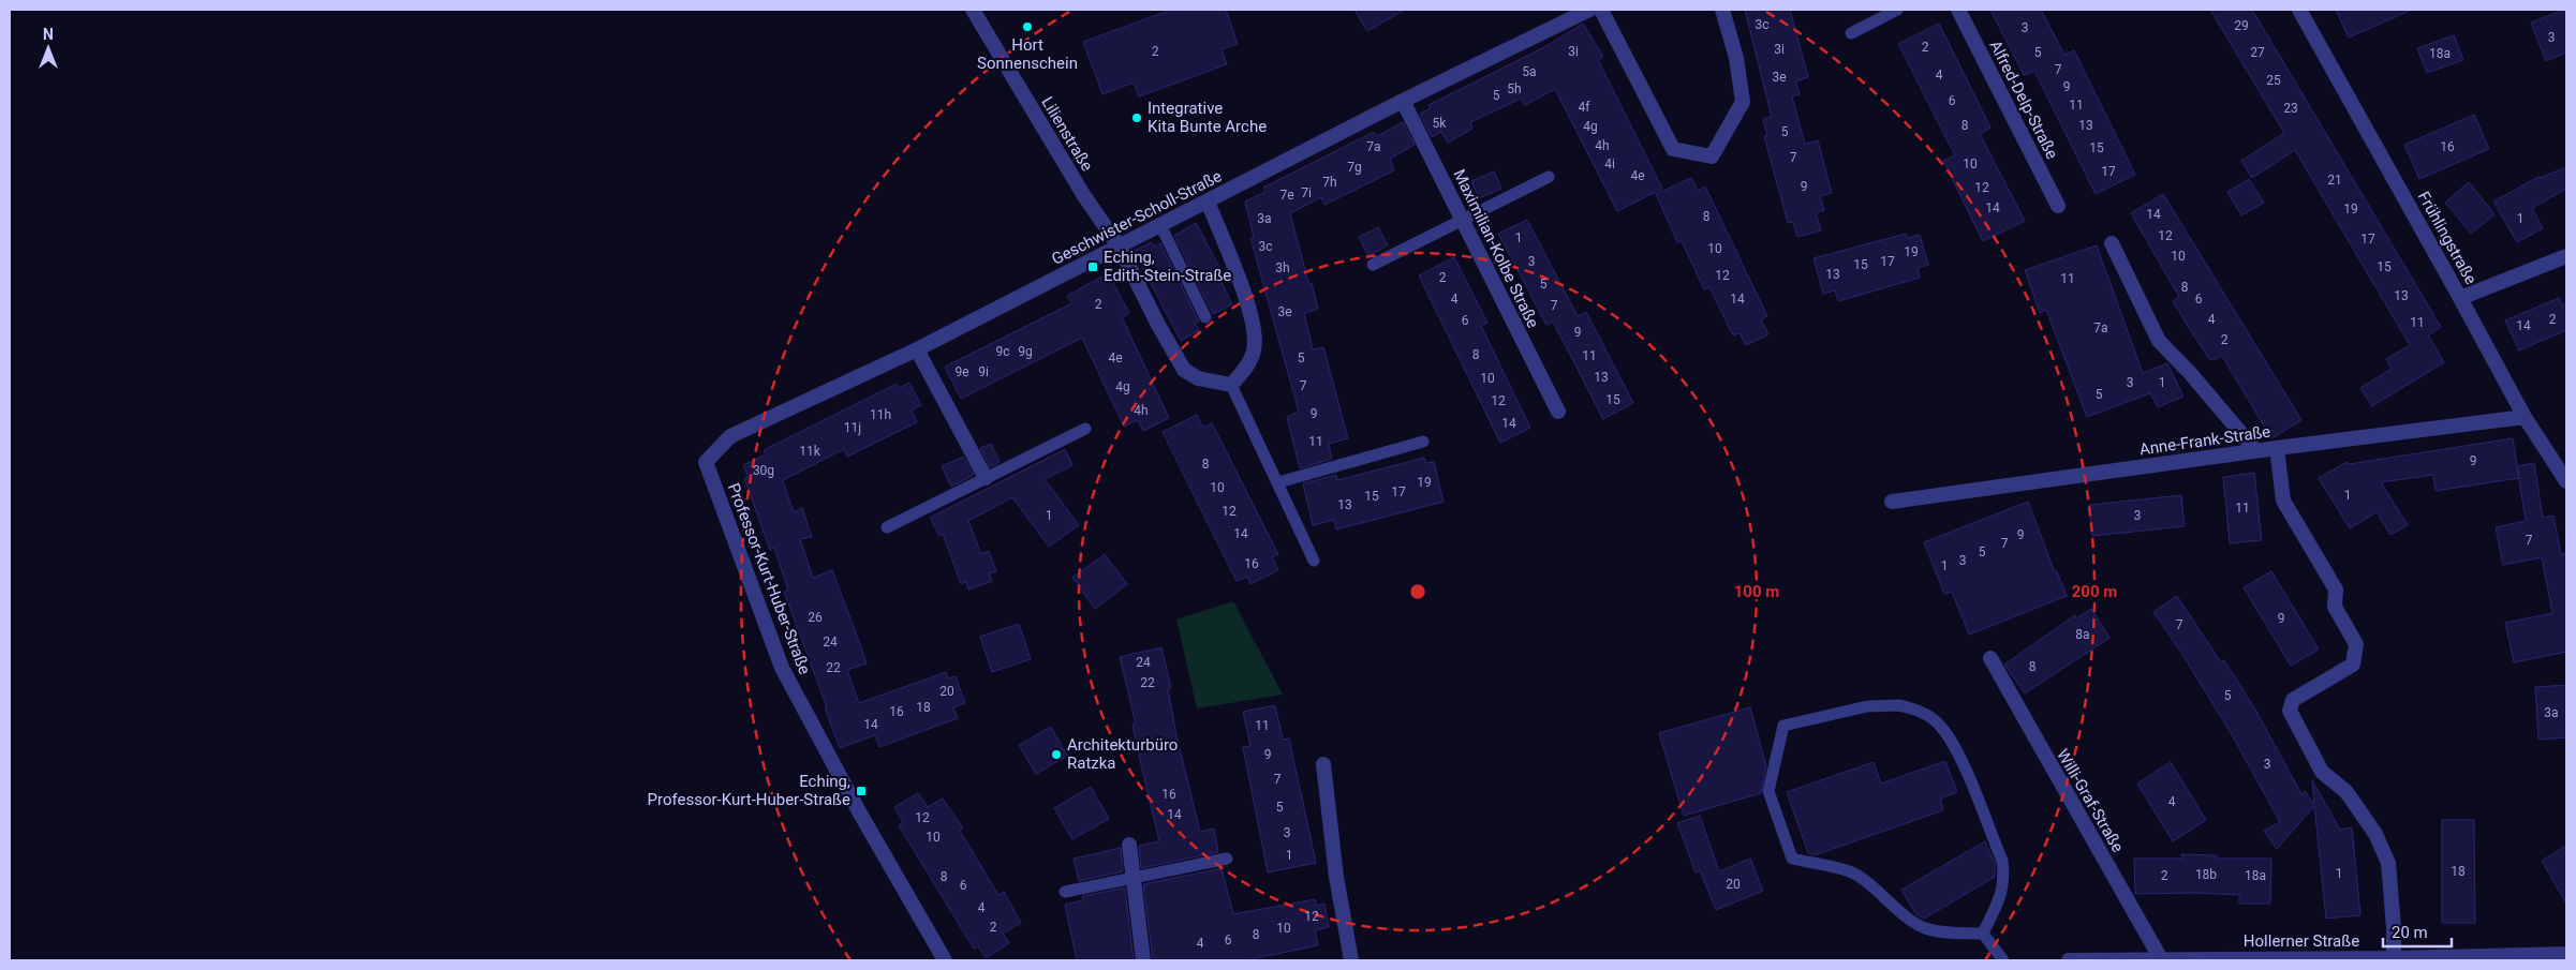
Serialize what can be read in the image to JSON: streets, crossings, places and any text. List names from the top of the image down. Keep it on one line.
{"streets":{"street":["Alfred-Delp-Straße","Lilienstraße","Geschwister-Scholl-Straße","Frühlingstraße","Maximilian-Kolbe Straße","Anne-Frank-Straße","Professor-Kurt-Huber-Straße","Willi-Graf-Straße","Hollerner Straße"]},"crossings":[["Lilienstraße","Geschwister-Scholl-Straße"],["Geschwister-Scholl-Straße","Maximilian-Kolbe Straße"],["Geschwister-Scholl-Straße","Professor-Kurt-Huber-Straße"],["Frühlingstraße","Anne-Frank-Straße"],["Willi-Graf-Straße","Hollerner Straße"]],"places":{"other":["Hort Sonnenschein","Integrative Kita Bunte Arche","Architekturbüro Ratzka"],"transit":["Eching, Edith-Stein-Straße","Eching, Professor-Kurt-Huber-Straße"]},"house_numbers":["3c","29","3","3","2","3i","2","3i","5","27","18a","7","5a","4","3e","25","9","5h","5","6","11","4f","23","5k","8","13","4g","5","4h","7a","16","15","7","4i","10","7g","17","4e","21","7h","9","12","7i","7e","14","19","14","8","3a","1","12","1","17","3c","10","19","10","3","17","15","15","3h","13","12","2","11","5","8","13","4","14","6","2","7","3e","4","2","6","11","14","7a","9","2","9c","9g","8","11","4e","5","9e","9i","13","10","3","1","7","4g","5","15","12","4h","9","11h","14","11j","11","11k","9","8","30g","19","10","17","1","15","13","11","12","1","3","14","9","7","7","5","3","16","1","26","9","7","8a","24","24","8","22","22","20","5","18","16","3a","14","11","9","3","7","16","4","5","14","12","3","10","1","18","1","18b","2","18a","8","20","6","4","12","2","10","8","6","4"],"scale_bar":"20 m","north":"top","rings":["100 m","200 m"]}
